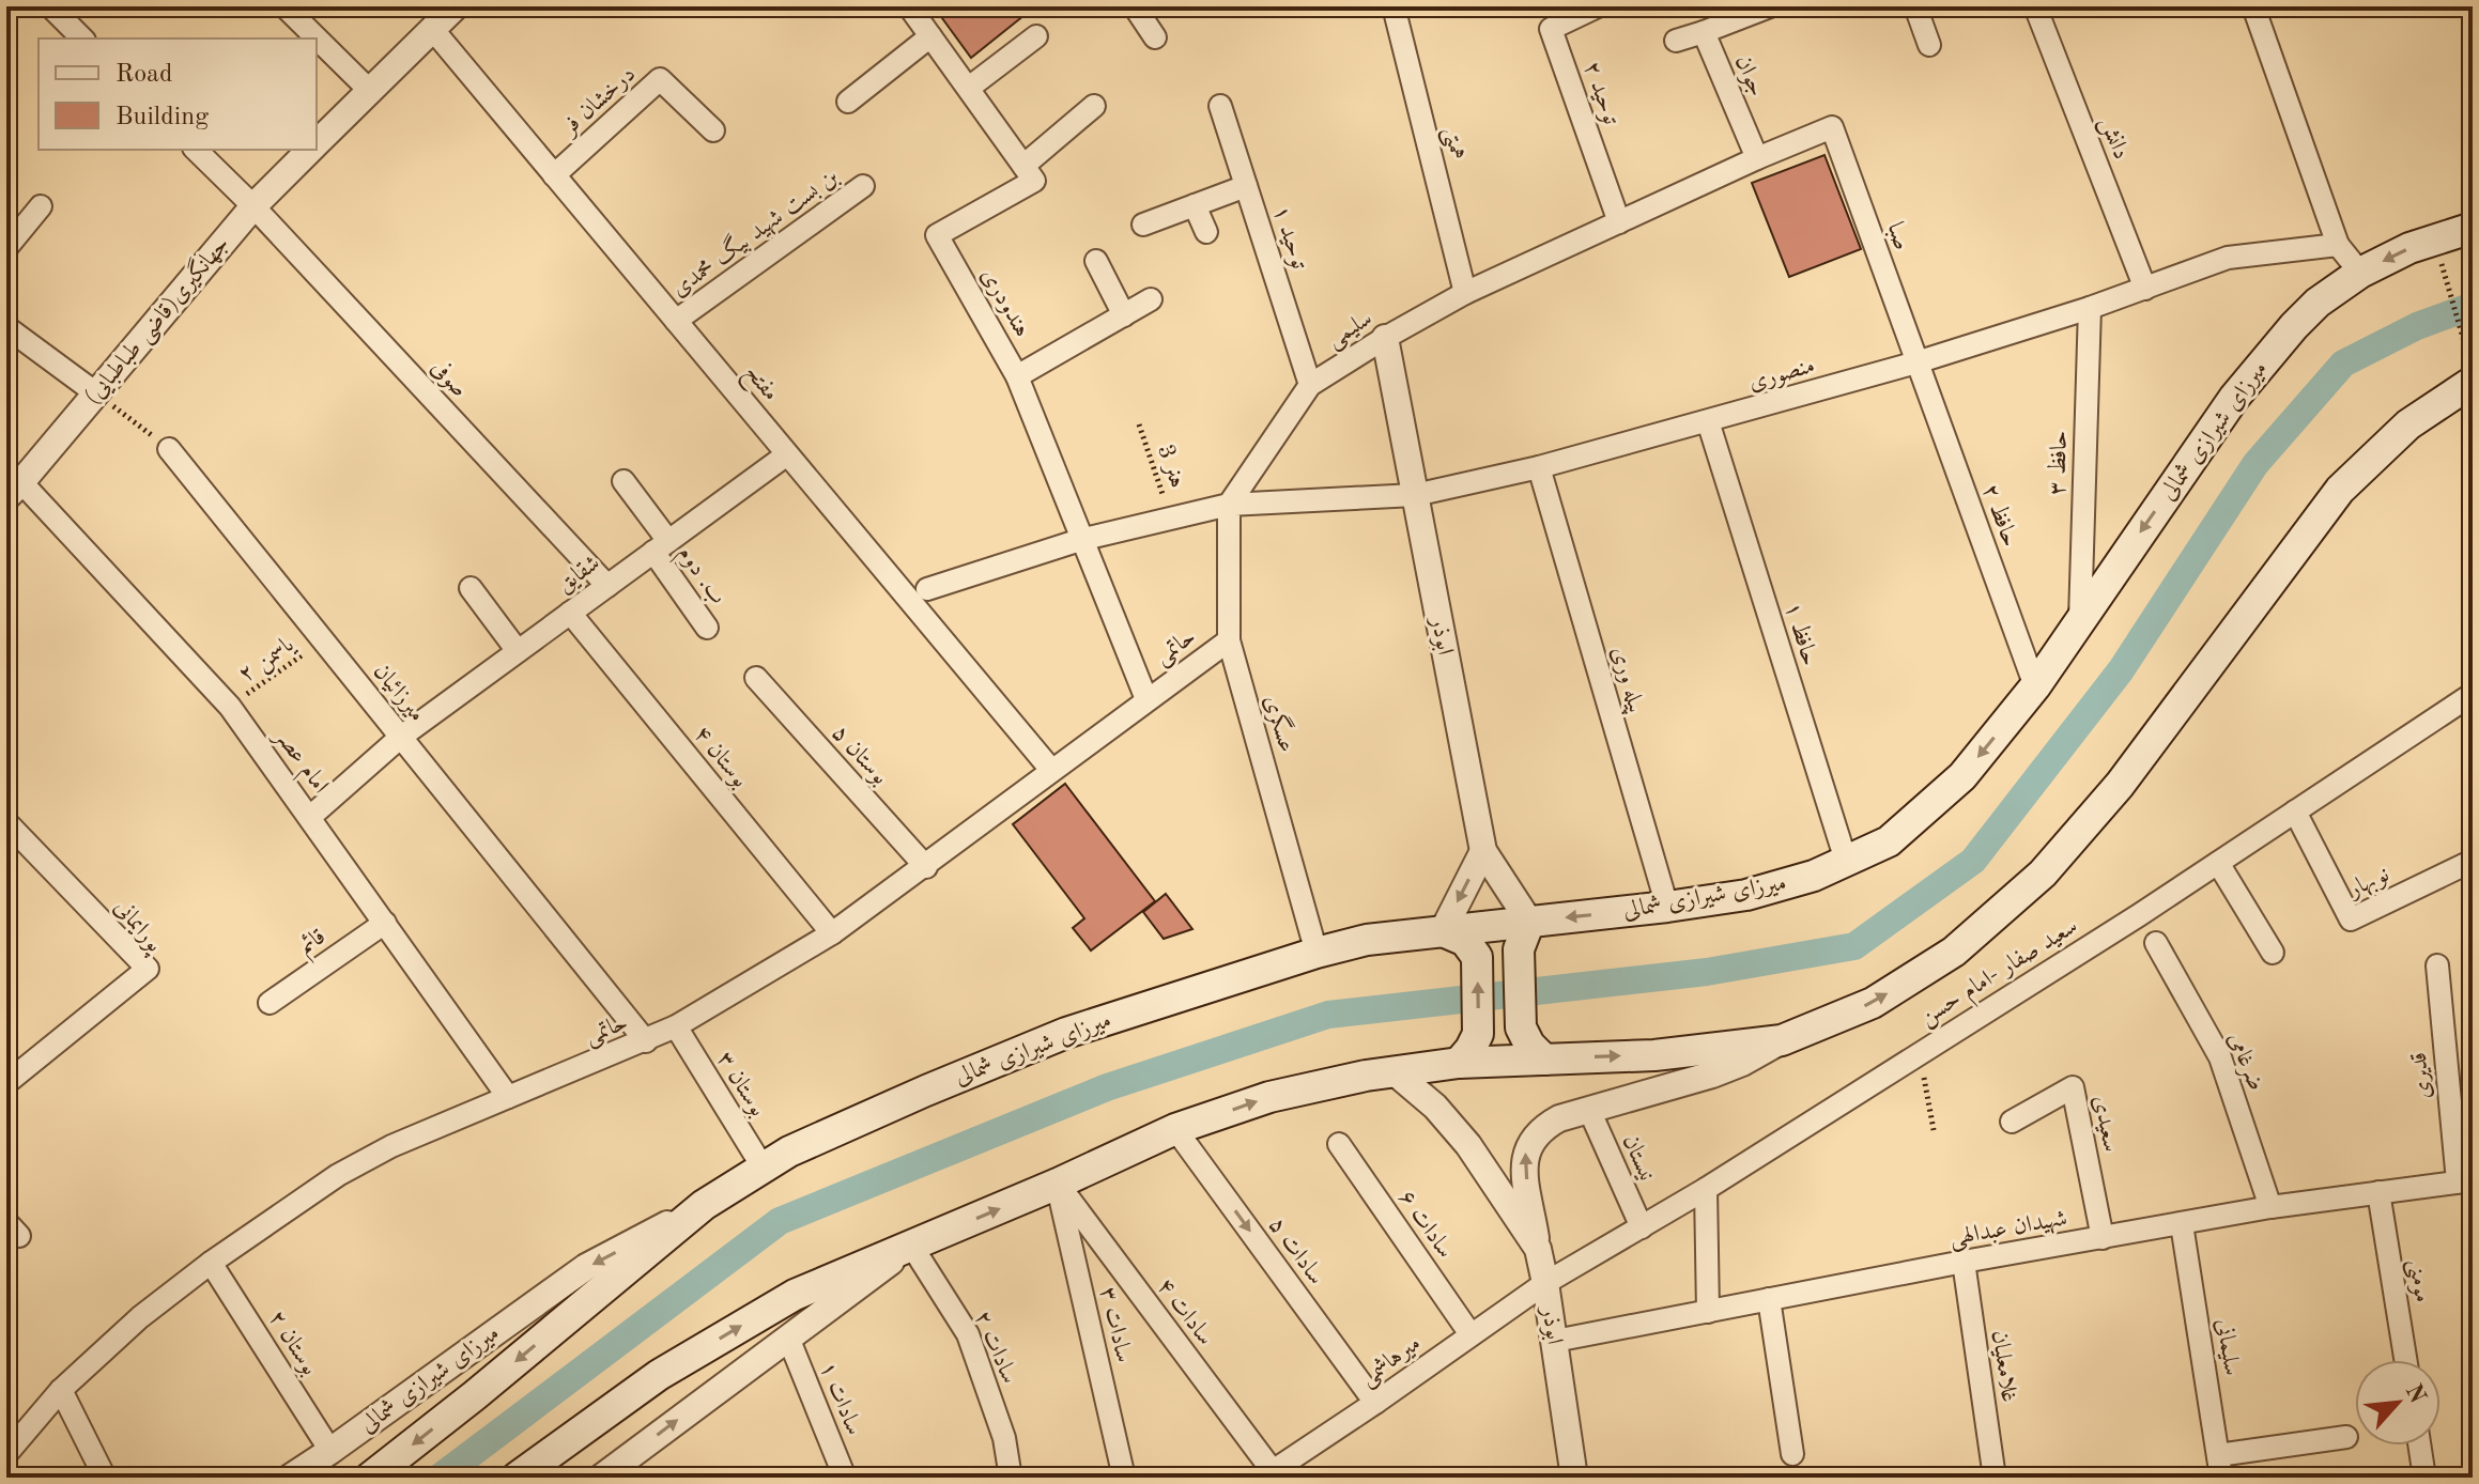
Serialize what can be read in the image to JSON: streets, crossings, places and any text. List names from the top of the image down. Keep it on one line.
{"streets":{"main road":["میرزای شیرازی شمالی"],"street":["جوان","توحید ۲","درخشان فر","دانش","همتی","بن بست شهید بیگ محمدی","صبا","توحید ۱","هندودری","جهانگیری(قاضی طباطبایی)","سلیمی","منصوری","صوفی","مفتح","حافظ ۳","حافظ ۲","شقایق","ب. دوم","حافظ ۱","ابوذر","حاتمی","پیله وری","میرزائیان","عسگری","بوستان ۵","بوستان ۴","امام عصر","نوبهار","پورایمانی","قائم","سعید صفار -امام حسن","ضرغامی","قدیری","بوستان ۳","سعیدی","نیستان","سادات ۶","شهیدان عبدالهی","سادات ۵","مومنی","سادات ۴","سادات ۳","بوستان ۲","سادات ۲","سلیمانی","میرهاشمی","غلامعلیان","سادات ۱"],"path":["هنر 3","یاسمن ۲"]},"crossings":[["جوان","سلیمی"],["توحید ۲","سلیمی"],["درخشان فر","مفتح"],["دانش","منصوری"],["همتی","سلیمی"],["بن بست شهید بیگ محمدی","مفتح"],["صبا","سلیمی"],["صبا","منصوری"],["صبا","حافظ ۲"],["توحید ۱","سلیمی"],["هندودری","حاتمی"],["جهانگیری(قاضی طباطبایی)","صوفی"],["جهانگیری(قاضی طباطبایی)","مفتح"],["جهانگیری(قاضی طباطبایی)","امام عصر"],["سلیمی","منصوری"],["سلیمی","ابوذر"],["سلیمی","عسگری"],["منصوری","حافظ ۳"],["منصوری","حافظ ۲"],["منصوری","حافظ ۱"],["منصوری","ابوذر"],["منصوری","پیله وری"],["منصوری","عسگری"],["صوفی","شقایق"],["مفتح","شقایق"],["مفتح","حاتمی"],["میرزای شیرازی شمالی","حافظ ۳"],["میرزای شیرازی شمالی","حافظ ۲"],["میرزای شیرازی شمالی","حافظ ۱"],["میرزای شیرازی شمالی","ابوذر"],["میرزای شیرازی شمالی","پیله وری"],["میرزای شیرازی شمالی","عسگری"],["میرزای شیرازی شمالی","بوستان ۳"],["میرزای شیرازی شمالی","بوستان ۲"],["شقایق","ب. دوم"],["شقایق","میرزائیان"],["شقایق","بوستان ۴"],["شقایق","امام عصر"],["ابوذر","سعید صفار -امام حسن"],["ابوذر","شهیدان عبدالهی"],["ابوذر","میرهاشمی"],["حاتمی","میرزائیان"],["حاتمی","عسگری"],["حاتمی","بوستان ۵"],["حاتمی","بوستان ۴"],["حاتمی","امام عصر"],["حاتمی","بوستان ۳"],["حاتمی","بوستان ۲"],["یاسمن ۲","میرزائیان"],["یاسمن ۲","امام عصر"],["امام عصر","قائم"],["نوبهار","سعید صفار -امام حسن"],["سعید صفار -امام حسن","نیستان"],["سعید صفار -امام حسن","میرهاشمی"],["ضرغامی","شهیدان عبدالهی"],["قدیری","شهیدان عبدالهی"],["سعیدی","شهیدان عبدالهی"],["سادات ۶","میرهاشمی"],["شهیدان عبدالهی","مومنی"],["شهیدان عبدالهی","سلیمانی"],["شهیدان عبدالهی","غلامعلیان"],["سادات ۵","میرهاشمی"],["سادات ۴","سادات ۳"],["سادات ۴","میرهاشمی"]],"one_way":["سادات ۵"],"legend":["Road","Building"],"north":"top right"}
